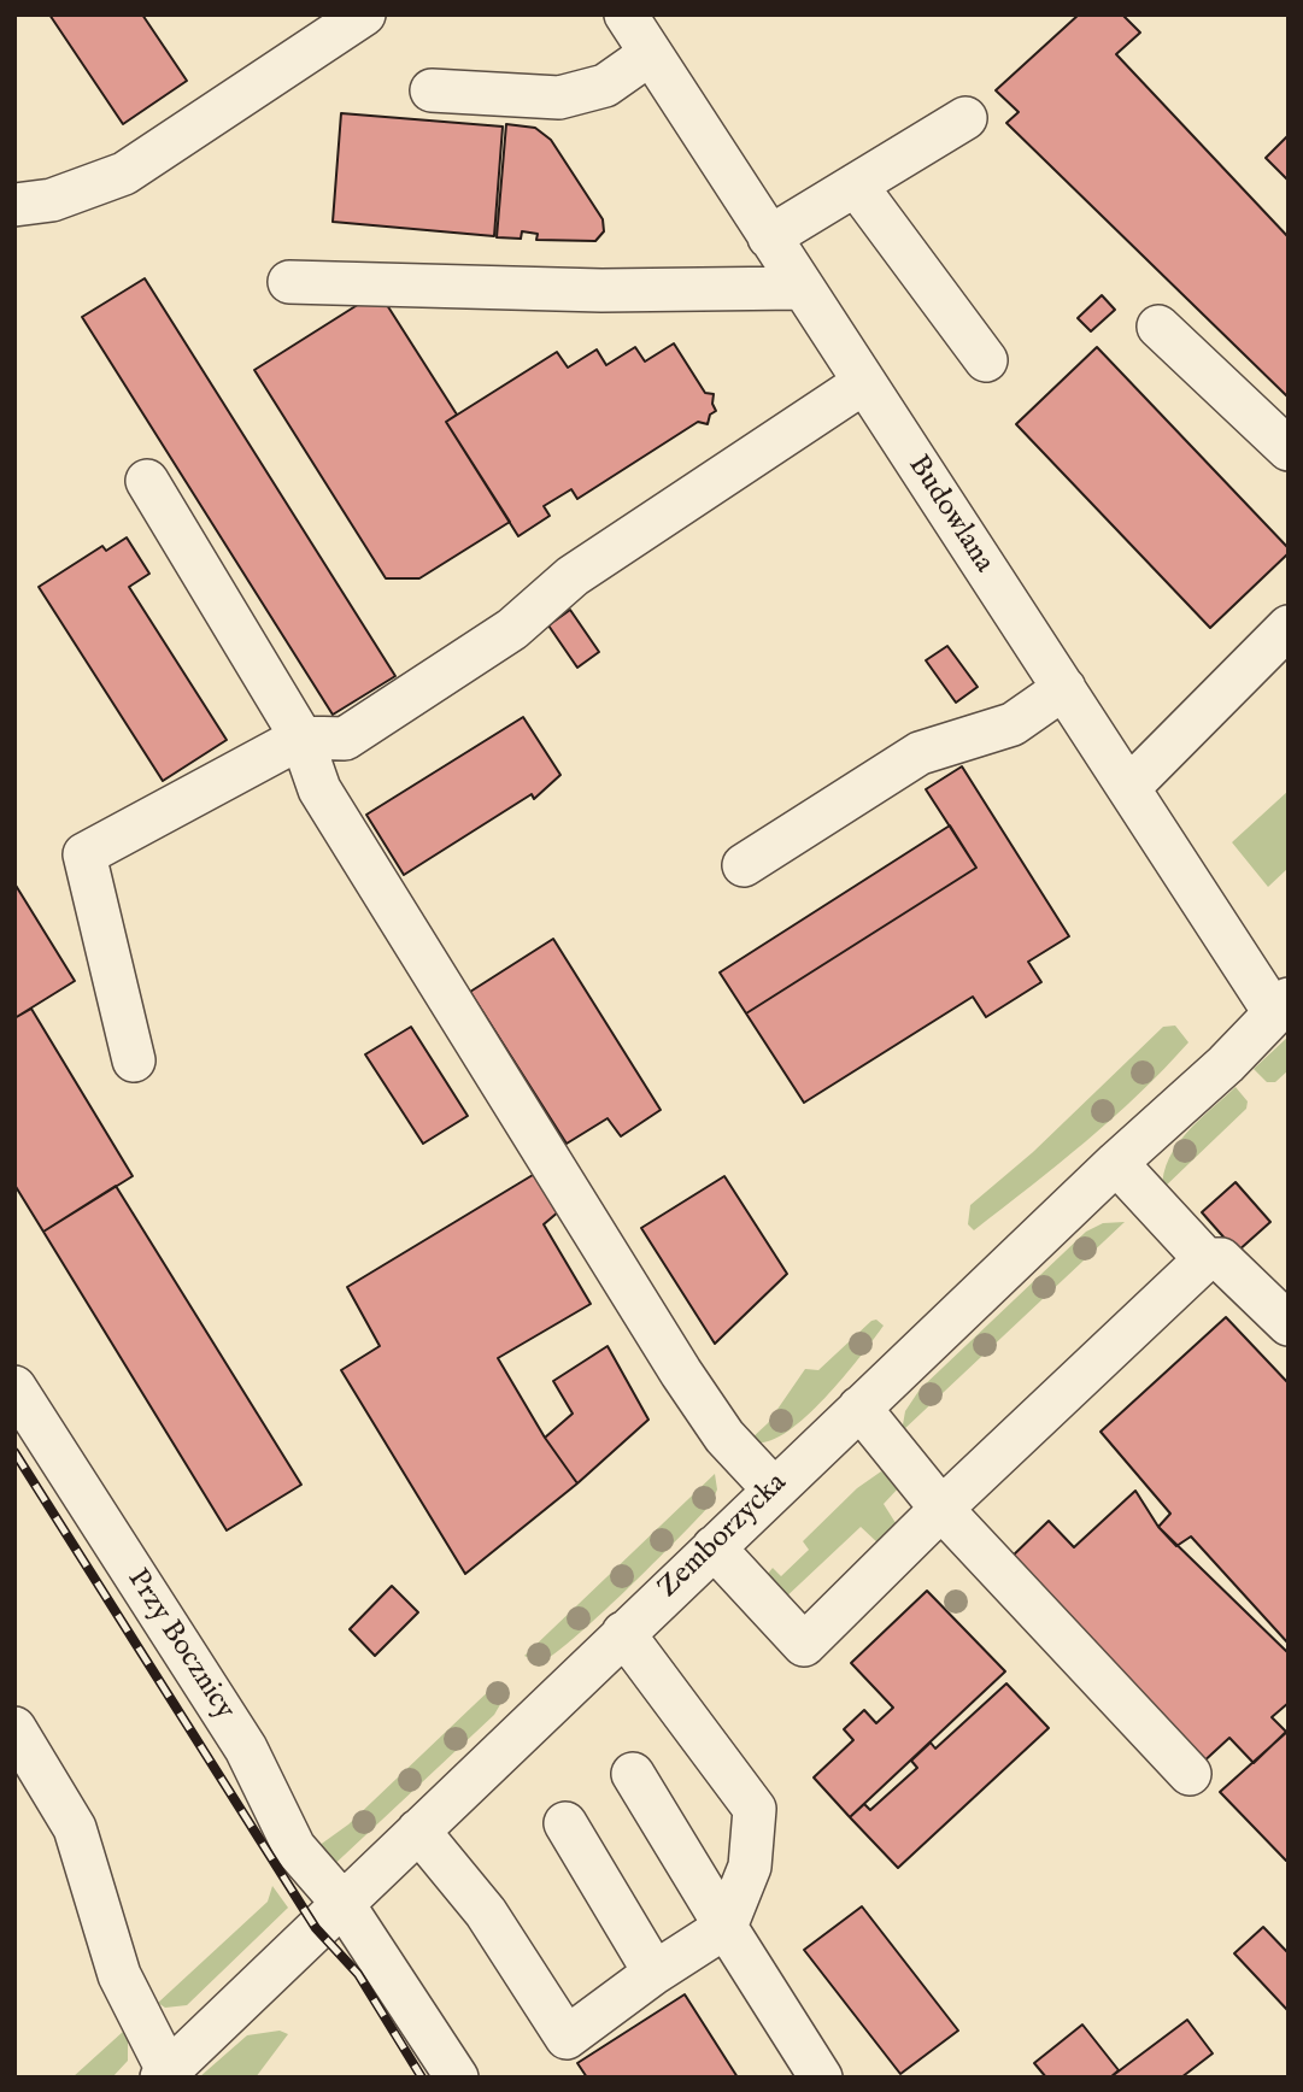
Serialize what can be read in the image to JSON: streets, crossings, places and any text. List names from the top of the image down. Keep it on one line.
{"streets":{"street":["Budowlana","Zemborzycka","Przy Bocznicy"]},"crossings":[["Budowlana","Zemborzycka"],["Zemborzycka","Przy Bocznicy"]]}
